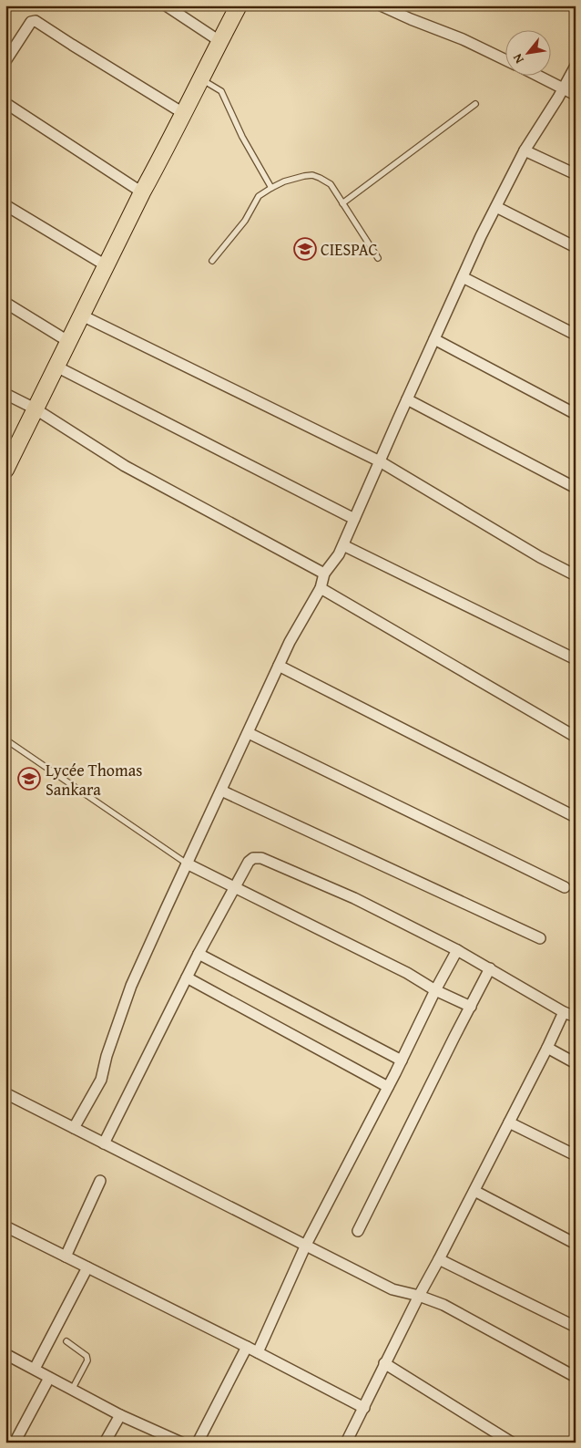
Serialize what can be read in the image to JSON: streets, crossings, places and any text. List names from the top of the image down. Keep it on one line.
{"places":{"school or university":["CIESPAC","Lycée Thomas Sankara"]},"north":"bottom left"}
